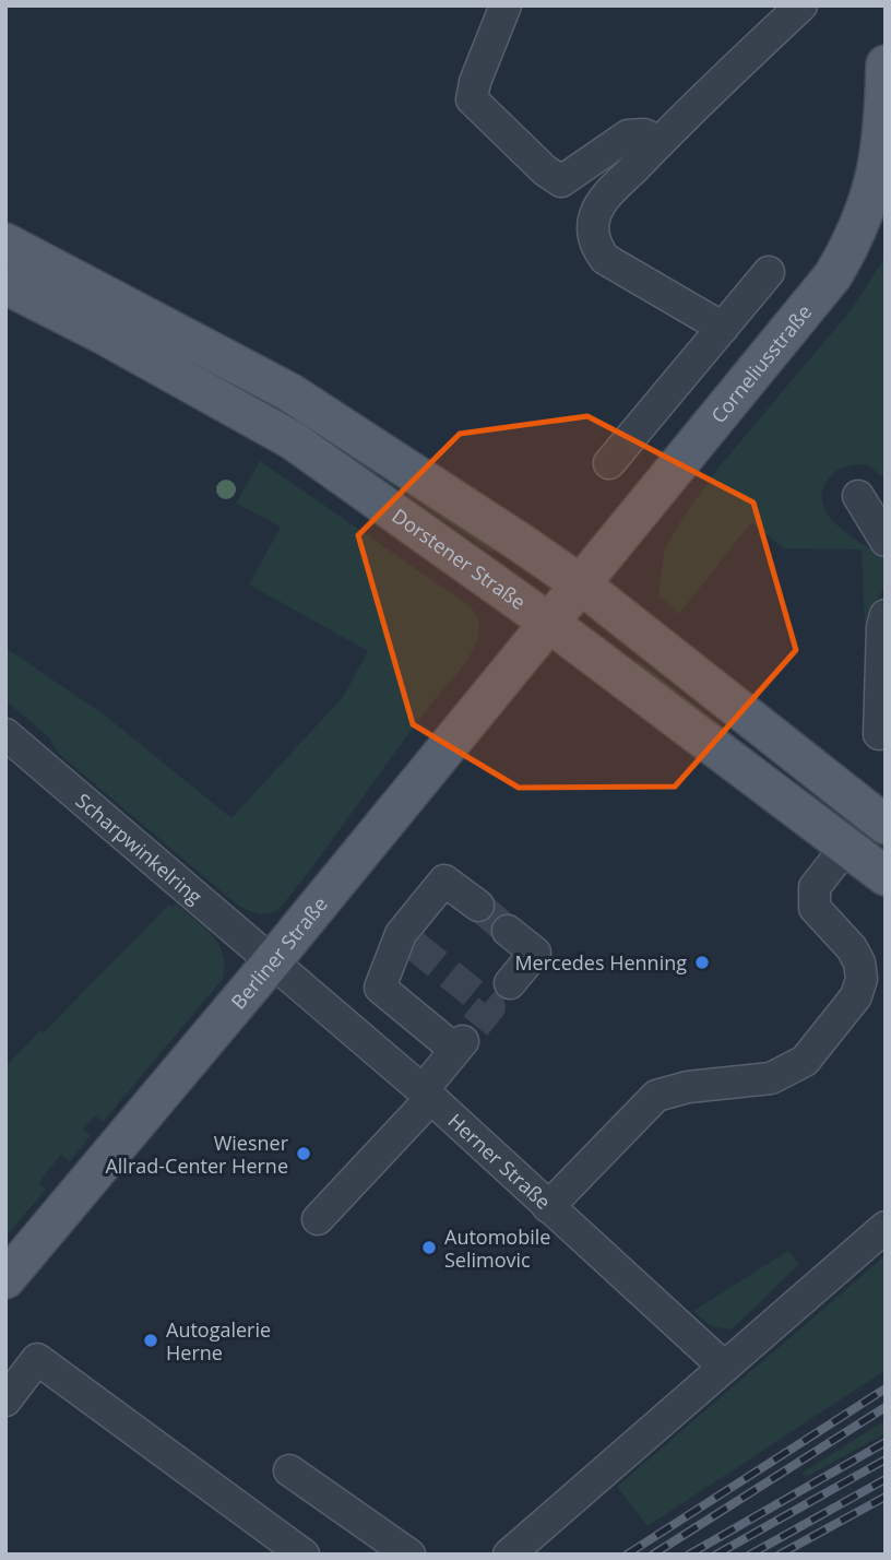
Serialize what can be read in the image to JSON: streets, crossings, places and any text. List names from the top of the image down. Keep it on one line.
{"streets":{"main road":["Corneliusstraße","Dorstener Straße","Berliner Straße"],"street":["Scharpwinkelring","Herner Straße"]},"crossings":[["Corneliusstraße","Dorstener Straße"],["Corneliusstraße","Berliner Straße"],["Dorstener Straße","Berliner Straße"],["Scharpwinkelring","Berliner Straße"],["Scharpwinkelring","Herner Straße"],["Berliner Straße","Herner Straße"]],"places":["Mercedes Henning","Wiesner Allrad-Center Herne","Automobile Selimovic","Autogalerie Herne"]}
